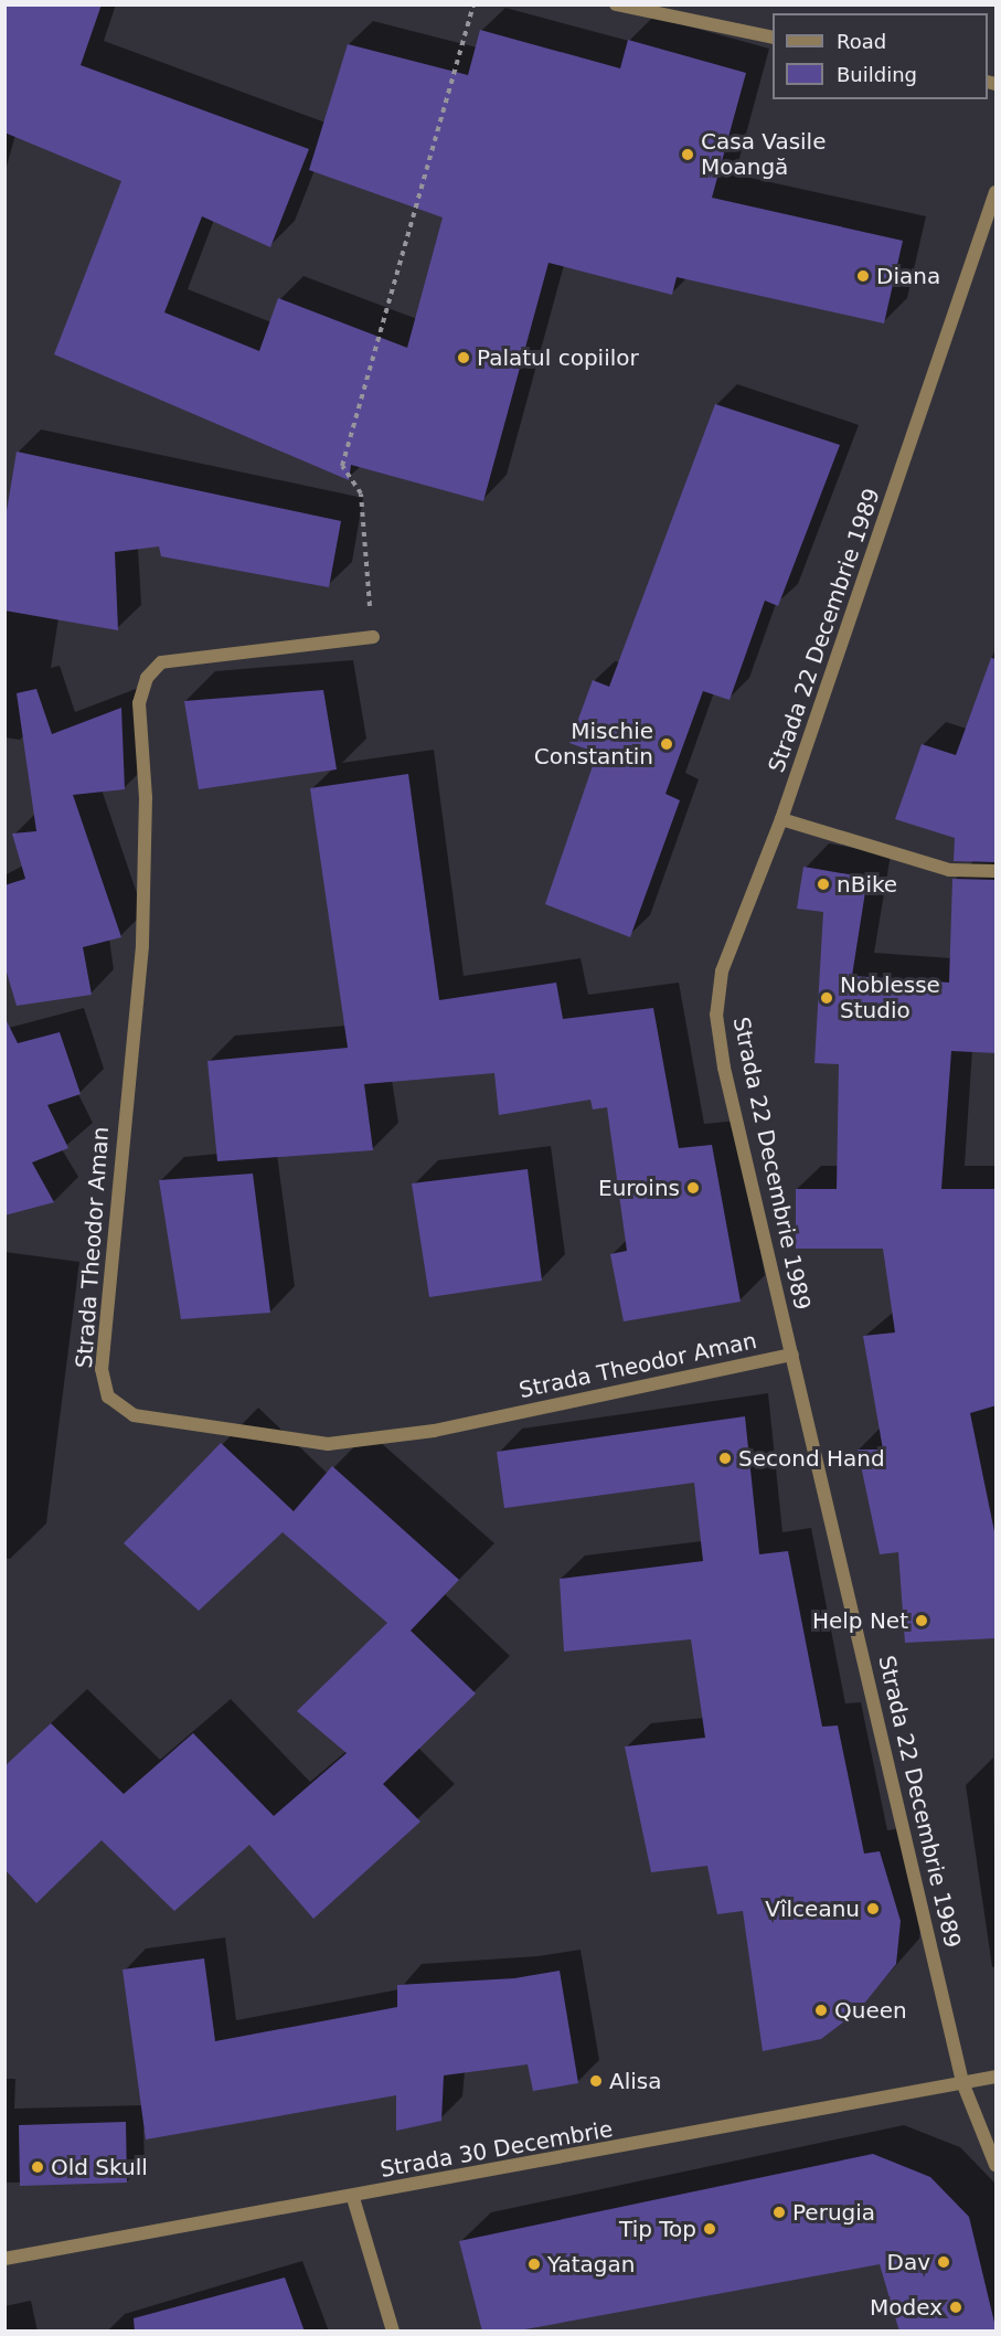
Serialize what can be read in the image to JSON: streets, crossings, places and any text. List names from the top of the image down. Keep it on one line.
{"streets":{"street":["Strada 22 Decembrie 1989","Strada Theodor Aman","Strada 30 Decembrie"]},"crossings":[["Strada 22 Decembrie 1989","Strada Theodor Aman"],["Strada 22 Decembrie 1989","Strada 30 Decembrie"]],"places":["Casa Vasile Moangă","Diana","Palatul copiilor","Mischie Constantin","nBike","Noblesse Studio","Euroins","Second Hand","Help Net","Vîlceanu","Queen","Alisa","Old Skull","Perugia","Tip Top","Dav","Yatagan","Modex"],"legend":["Road","Building"]}
